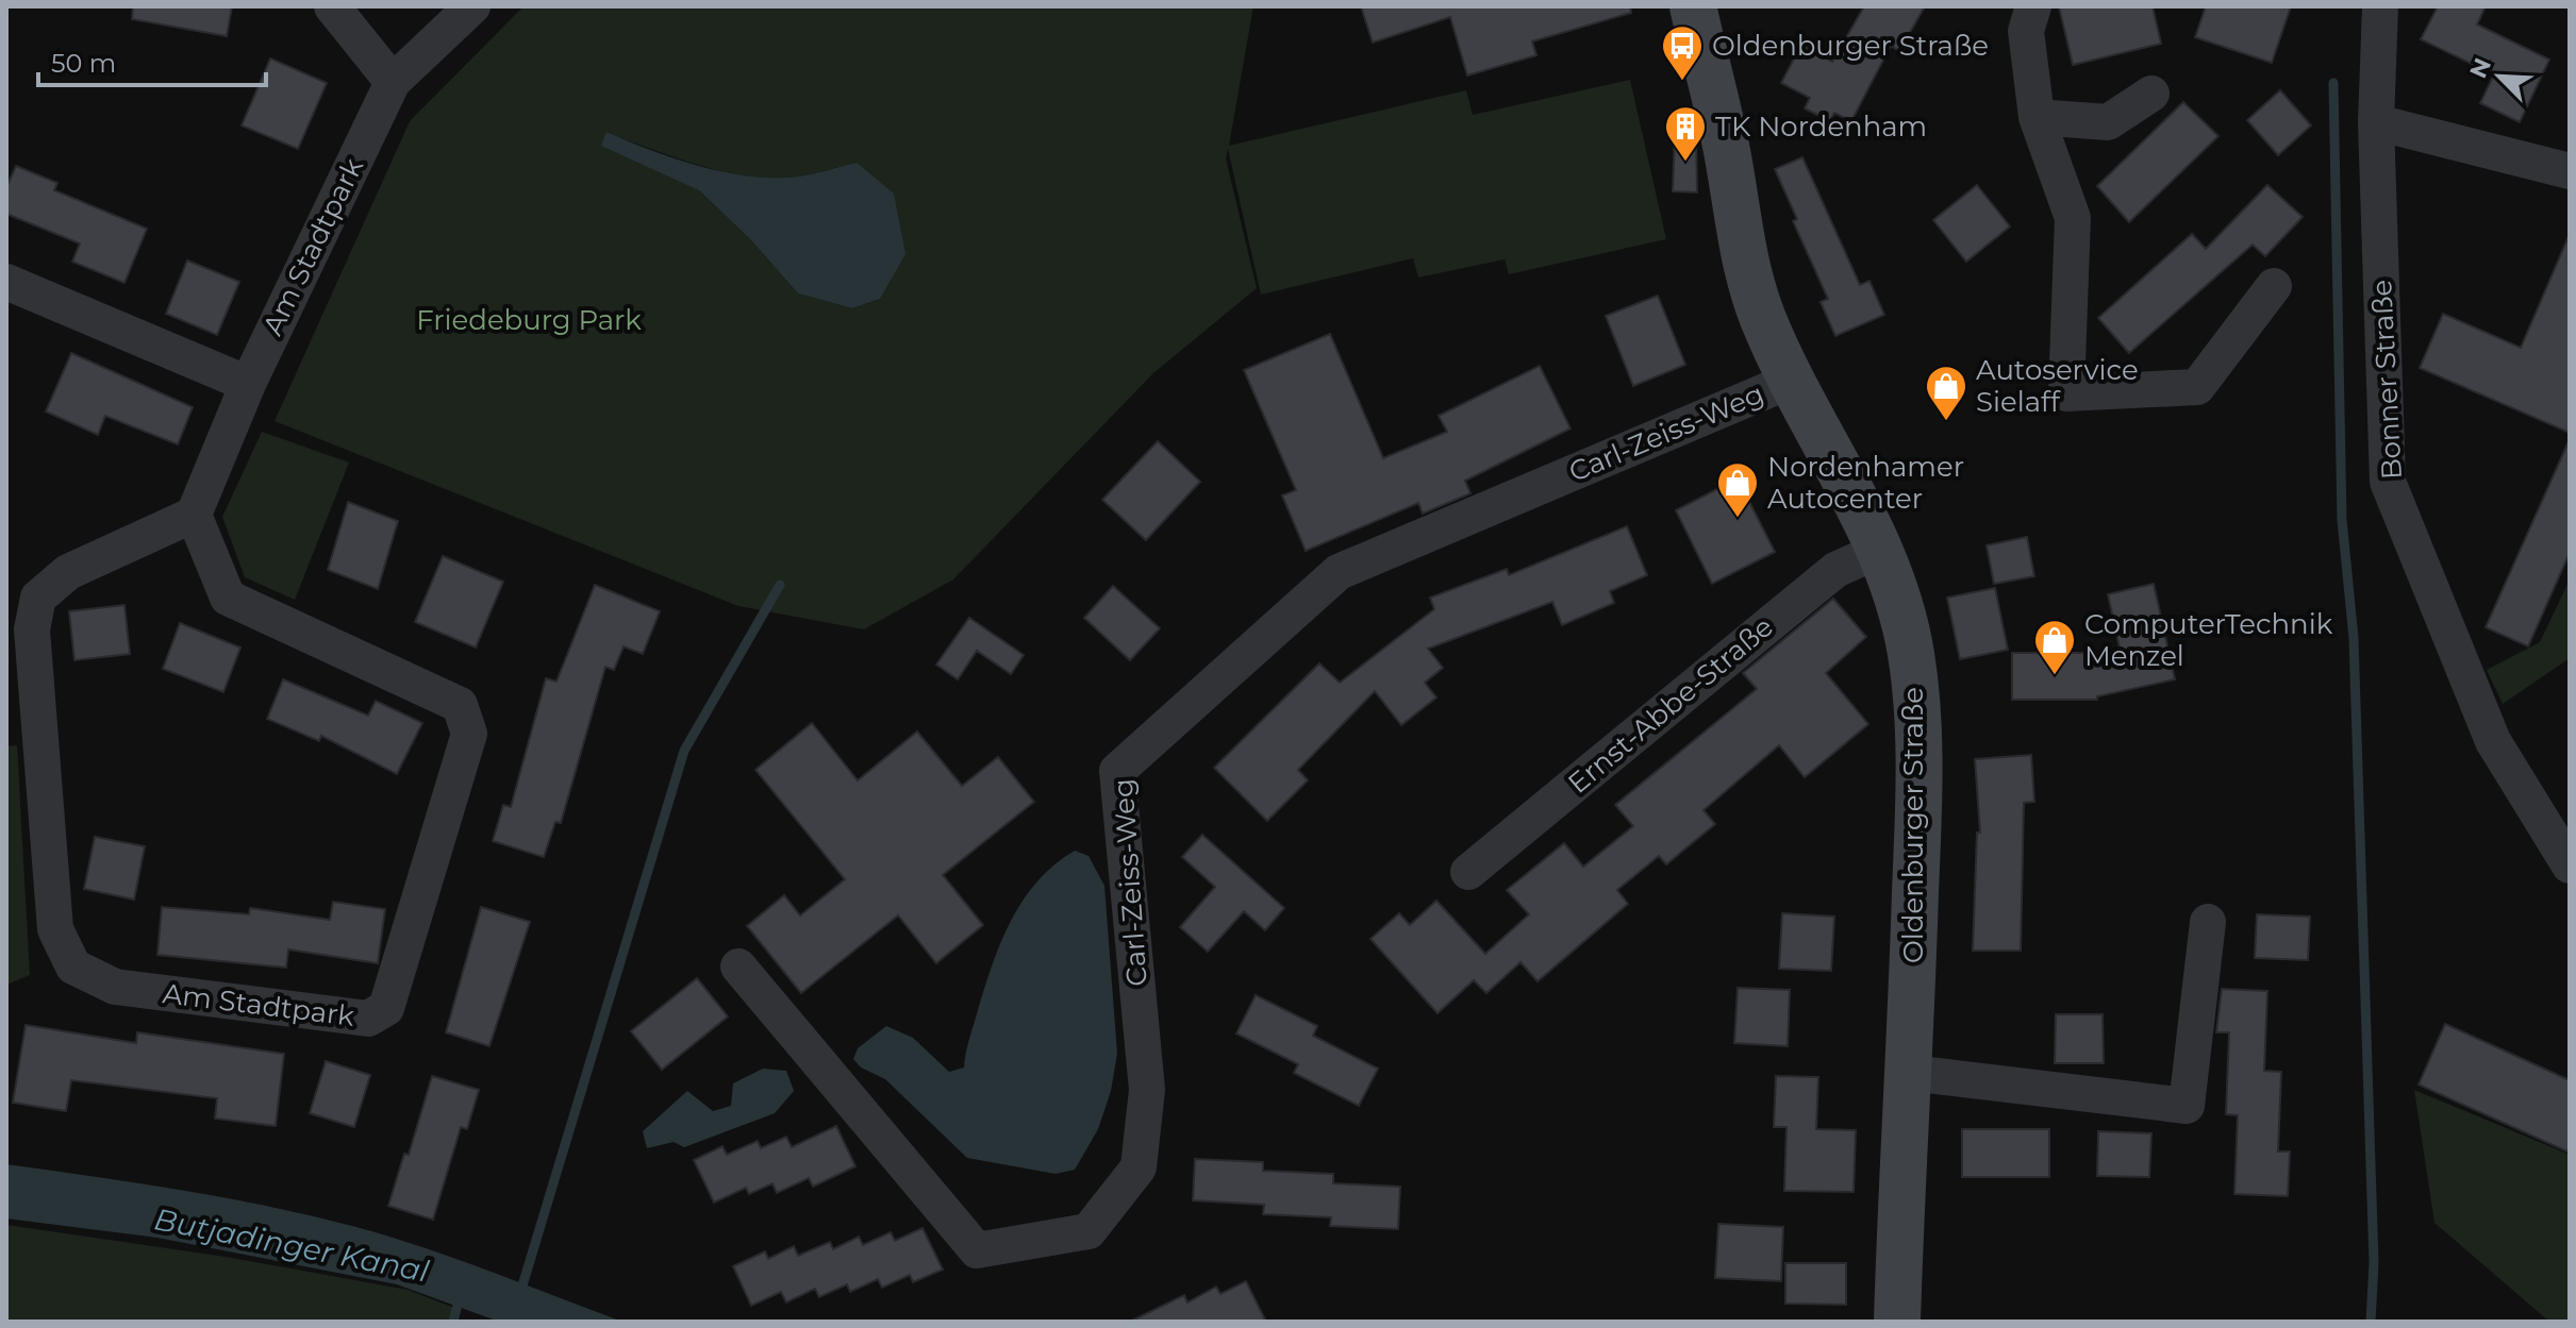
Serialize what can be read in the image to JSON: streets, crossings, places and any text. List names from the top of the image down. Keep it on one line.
{"streets":{"street":["Am Stadtpark","Bonner Straße","Carl-Zeiss-Weg","Ernst-Abbe-Straße","Oldenburger Straße"]},"crossings":[["Carl-Zeiss-Weg","Oldenburger Straße"],["Ernst-Abbe-Straße","Oldenburger Straße"]],"water":["Butjadinger Kanal"],"parks":["Friedeburg Park"],"places":{"bus stop":["Oldenburger Straße"],"building":["TK Nordenham"],"shop":["Autoservice Sielaff","Nordenhamer Autocenter","ComputerTechnik Menzel"]},"scale_bar":"50 m","north":"top left"}
